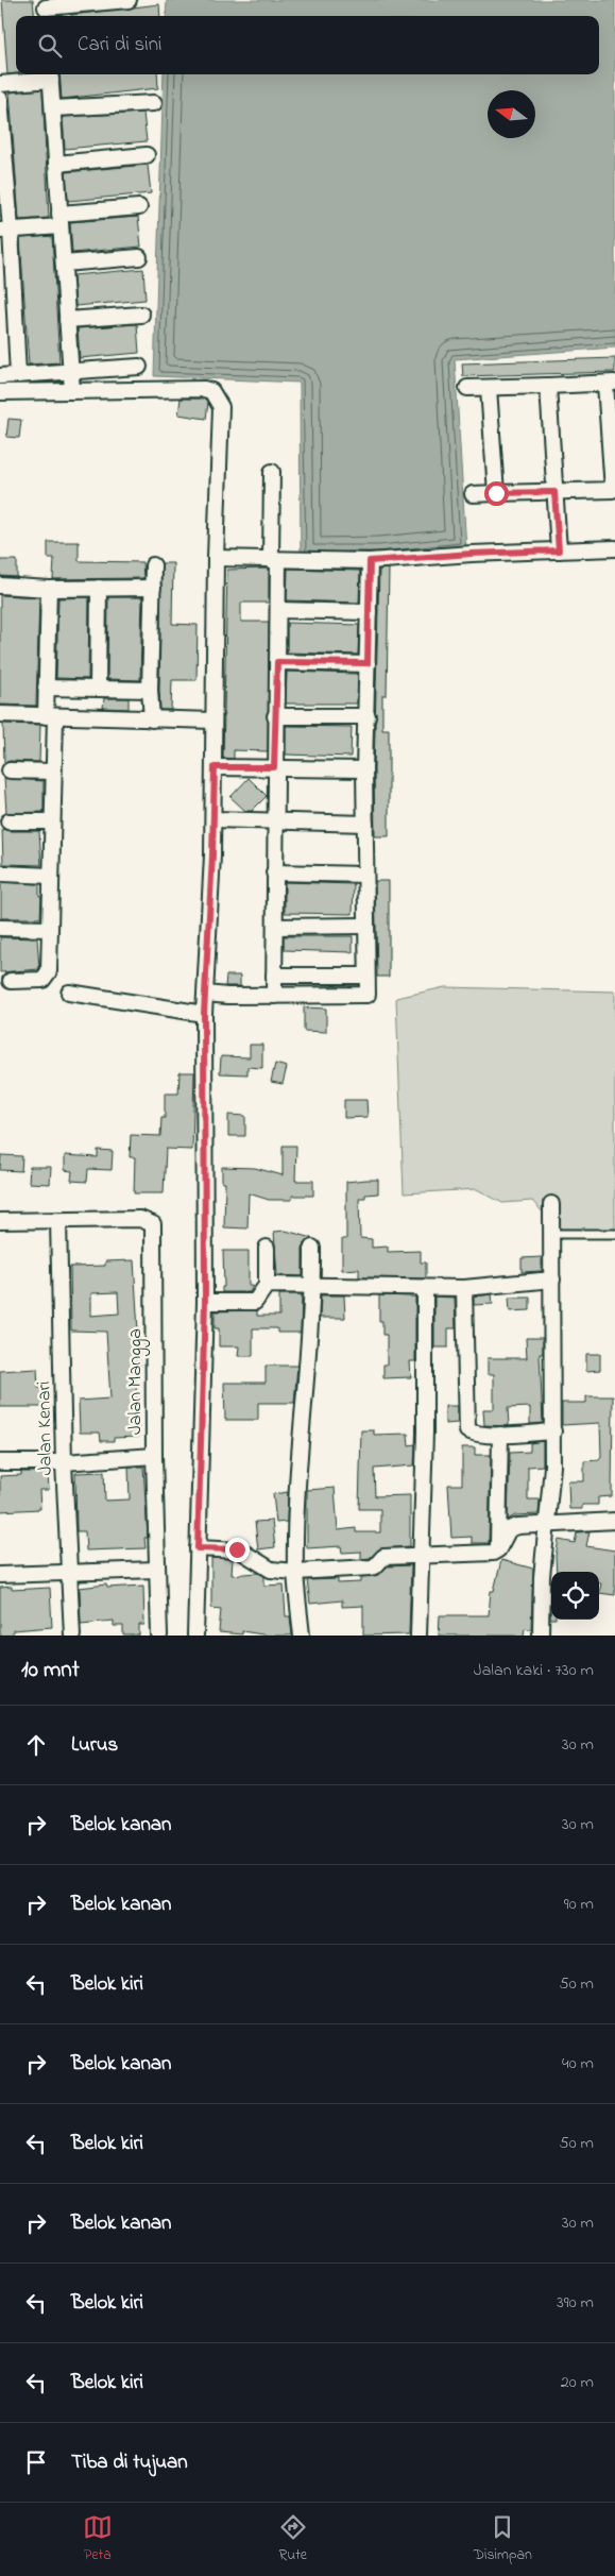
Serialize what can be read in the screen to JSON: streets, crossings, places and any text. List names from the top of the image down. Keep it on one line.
{"streets":{"street":["Jalan Mangga","Jalan Kenari"]},"crossings":[["Jalan Mangga","Jalan Kenari"]],"north":"left","page":{"search":"Cari di sini","heading":["10 mnt","Jalan kaki · 730 m"],"list":[["Lurus","30 m"],["Belok kanan","30 m"],["Belok kanan","90 m"],["Belok kiri","50 m"],["Belok kanan","40 m"],["Belok kiri","50 m"],["Belok kanan","30 m"],["Belok kiri","390 m"],["Belok kiri","20 m"],"Tiba di tujuan"],"nav":["Peta","Rute","Disimpan"]}}
